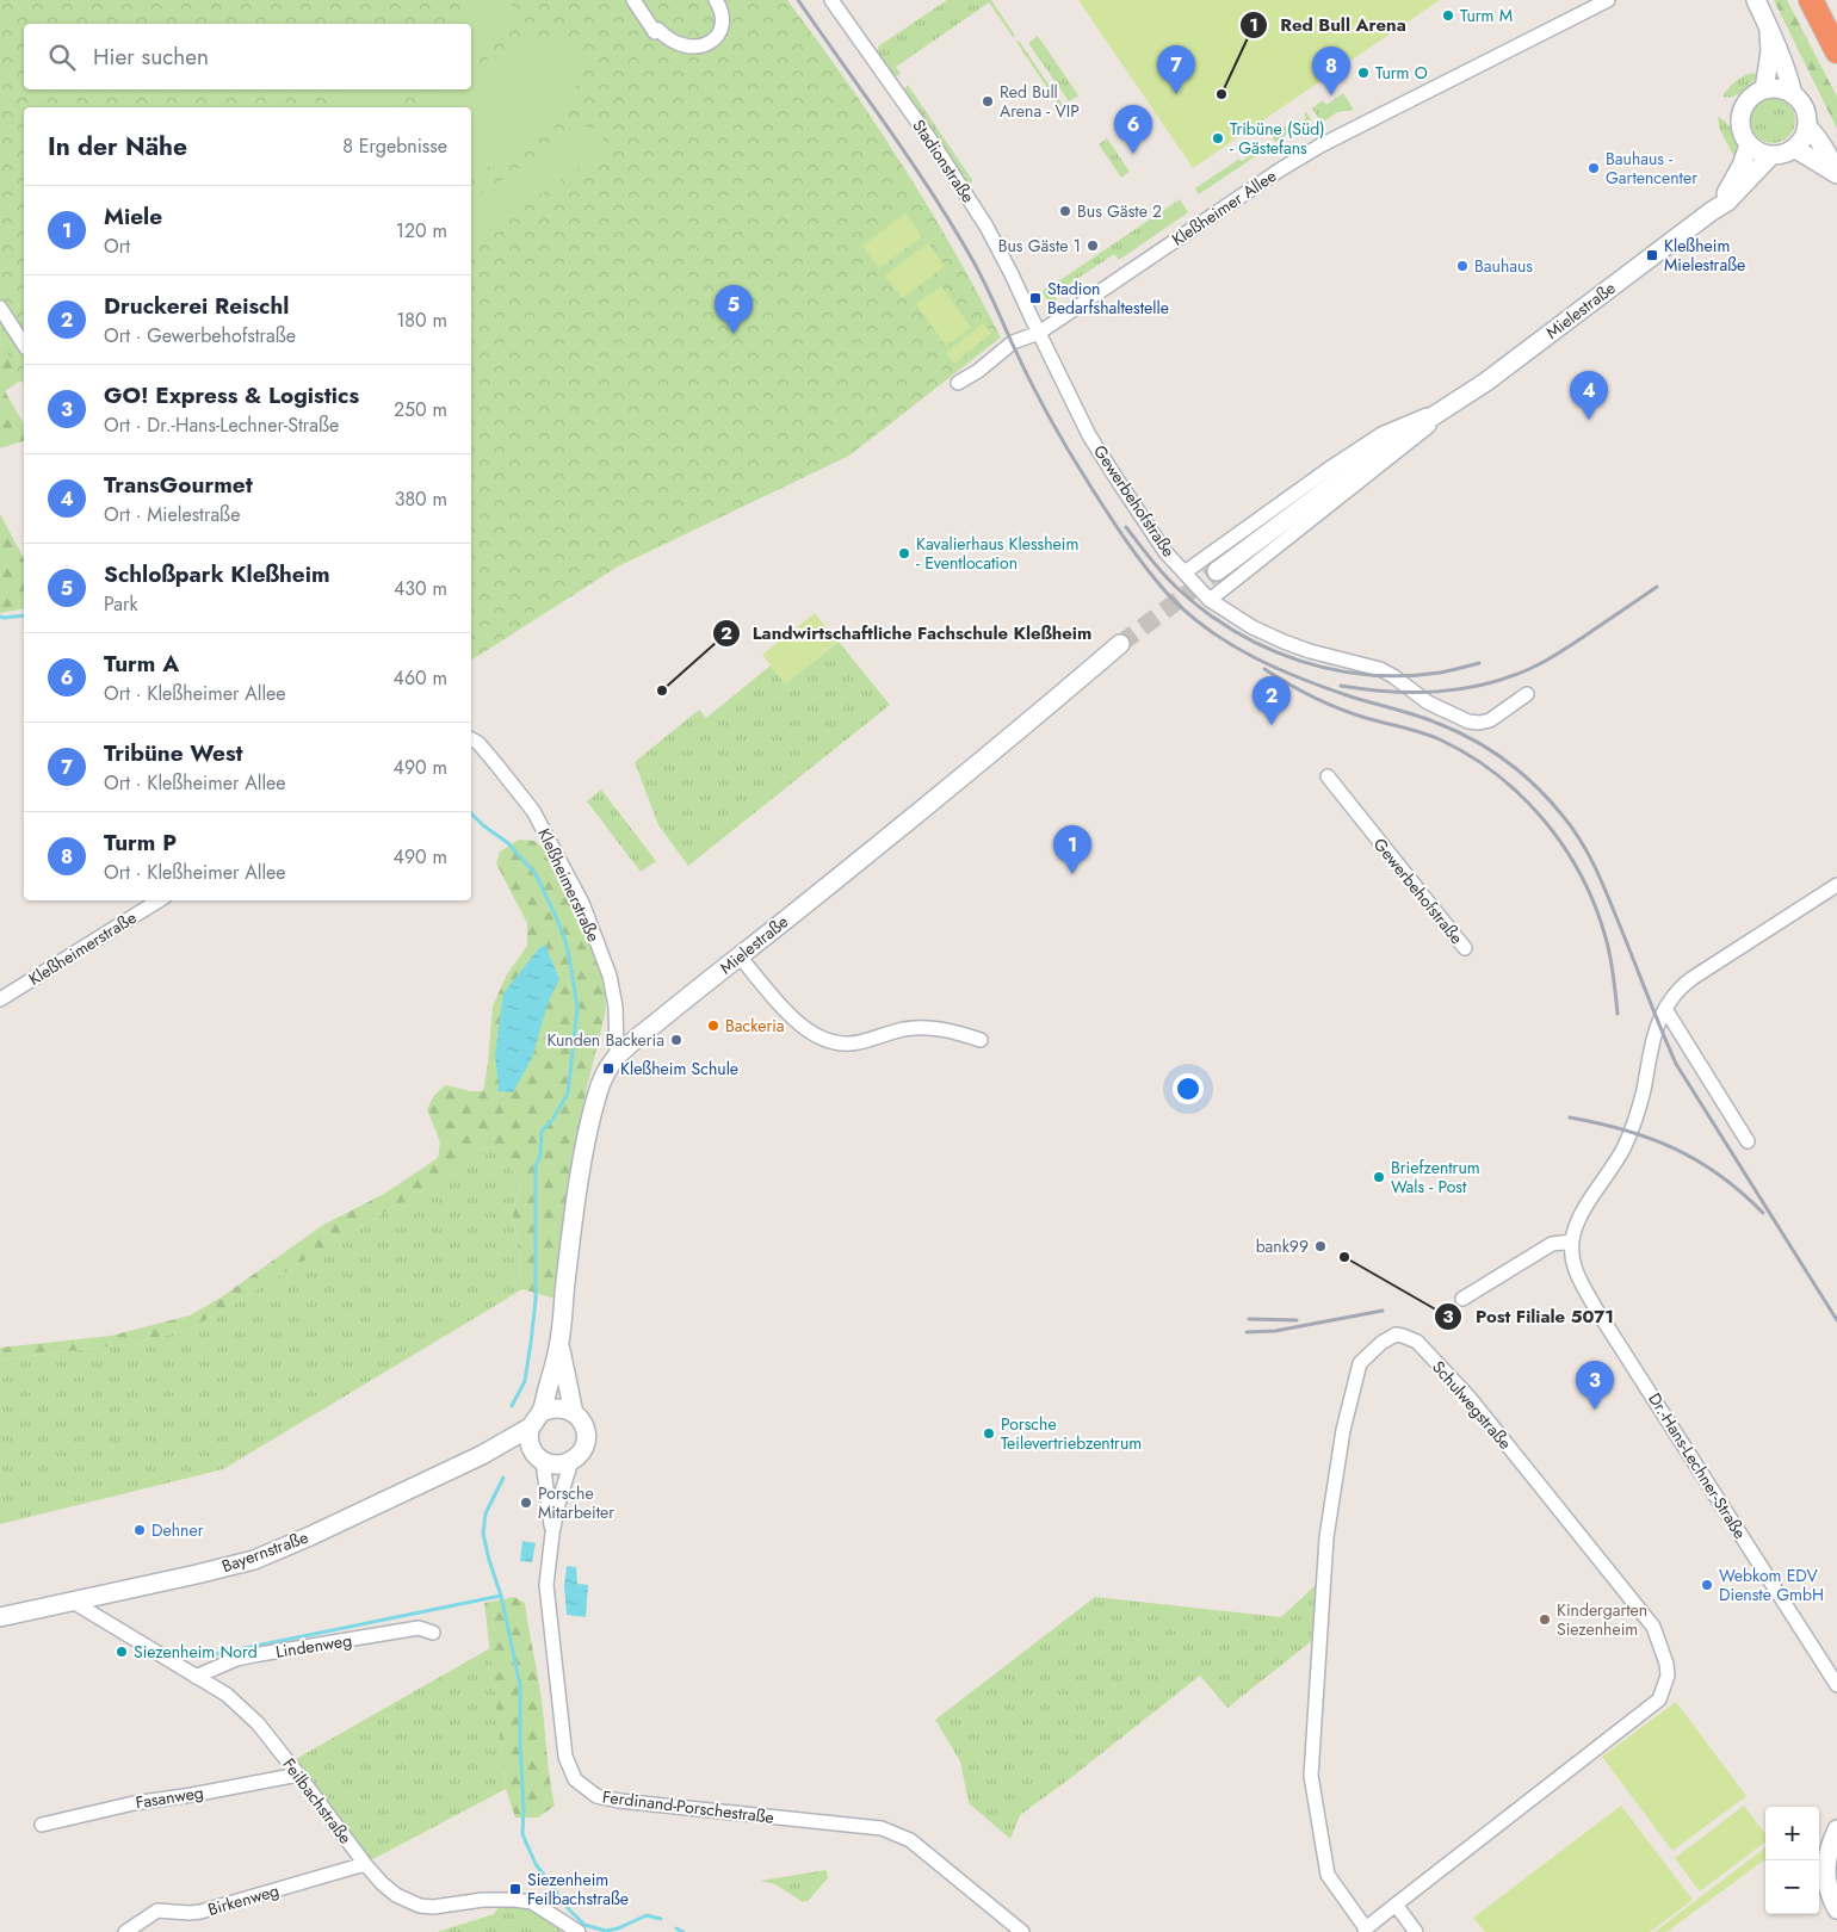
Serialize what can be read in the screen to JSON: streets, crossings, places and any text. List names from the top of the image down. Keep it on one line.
{"streets":{"street":["Stadionstraße","Kleßheimer Allee","Mielestraße","Gewerbehofstraße","Kleßheimerstraße","Schulwegstraße","Dr.-Hans-Lechner-Straße","Bayernstraße","Lindenweg","Fasanweg","Feilbachstraße","Ferdinand-Porschestraße","Birkenweg"]},"crossings":[["Stadionstraße","Kleßheimer Allee"],["Stadionstraße","Gewerbehofstraße"],["Kleßheimer Allee","Gewerbehofstraße"],["Mielestraße","Gewerbehofstraße"],["Mielestraße","Kleßheimerstraße"],["Mielestraße","Bayernstraße"],["Mielestraße","Ferdinand-Porschestraße"],["Bayernstraße","Feilbachstraße"],["Bayernstraße","Ferdinand-Porschestraße"],["Lindenweg","Feilbachstraße"],["Fasanweg","Feilbachstraße"],["Feilbachstraße","Birkenweg"]],"places":{"other":["Turm M","Turm O","Red Bull Arena","Red Bull Arena - VIP","Tribüne (Süd) - Gästefans","Bauhaus - Gartencenter","Bus Gäste 2","Bus Gäste 1","Bauhaus","Kavalierhaus Klessheim - Eventlocation","Landwirtschaftliche Fachschule Kleßheim","Backeria","Kunden Backeria","Briefzentrum Wals - Post","bank99","Post Filiale 5071","Porsche Teilevertriebzentrum","Porsche Mitarbeiter","Dehner","Webkom EDV Dienste GmbH","Kindergarten Siezenheim","Siezenheim Nord"],"transit":["Kleßheim Mielestraße","Stadion Bedarfshaltestelle","Kleßheim Schule","Siezenheim Feilbachstraße"]},"page":{"search":"Hier suchen","pins":["7","8","6","5","4","2","1","3"],"heading":["In der Nähe","8 Ergebnisse"],"list":[{"mark":"1","name":"Miele","note":"Ort","value":"120 m"},{"mark":"2","name":"Druckerei Reischl","note":"Ort · Gewerbehofstraße","value":"180 m"},{"mark":"3","name":"GO! Express & Logistics","note":"Ort · Dr.-Hans-Lechner-Straße","value":"250 m"},{"mark":"4","name":"TransGourmet","note":"Ort · Mielestraße","value":"380 m"},{"mark":"5","name":"Schloßpark Kleßheim","note":"Park","value":"430 m"},{"mark":"6","name":"Turm A","note":"Ort · Kleßheimer Allee","value":"460 m"},{"mark":"7","name":"Tribüne West","note":"Ort · Kleßheimer Allee","value":"490 m"},{"mark":"8","name":"Turm P","note":"Ort · Kleßheimer Allee","value":"490 m"}],"map_buttons":["+","−"]}}
